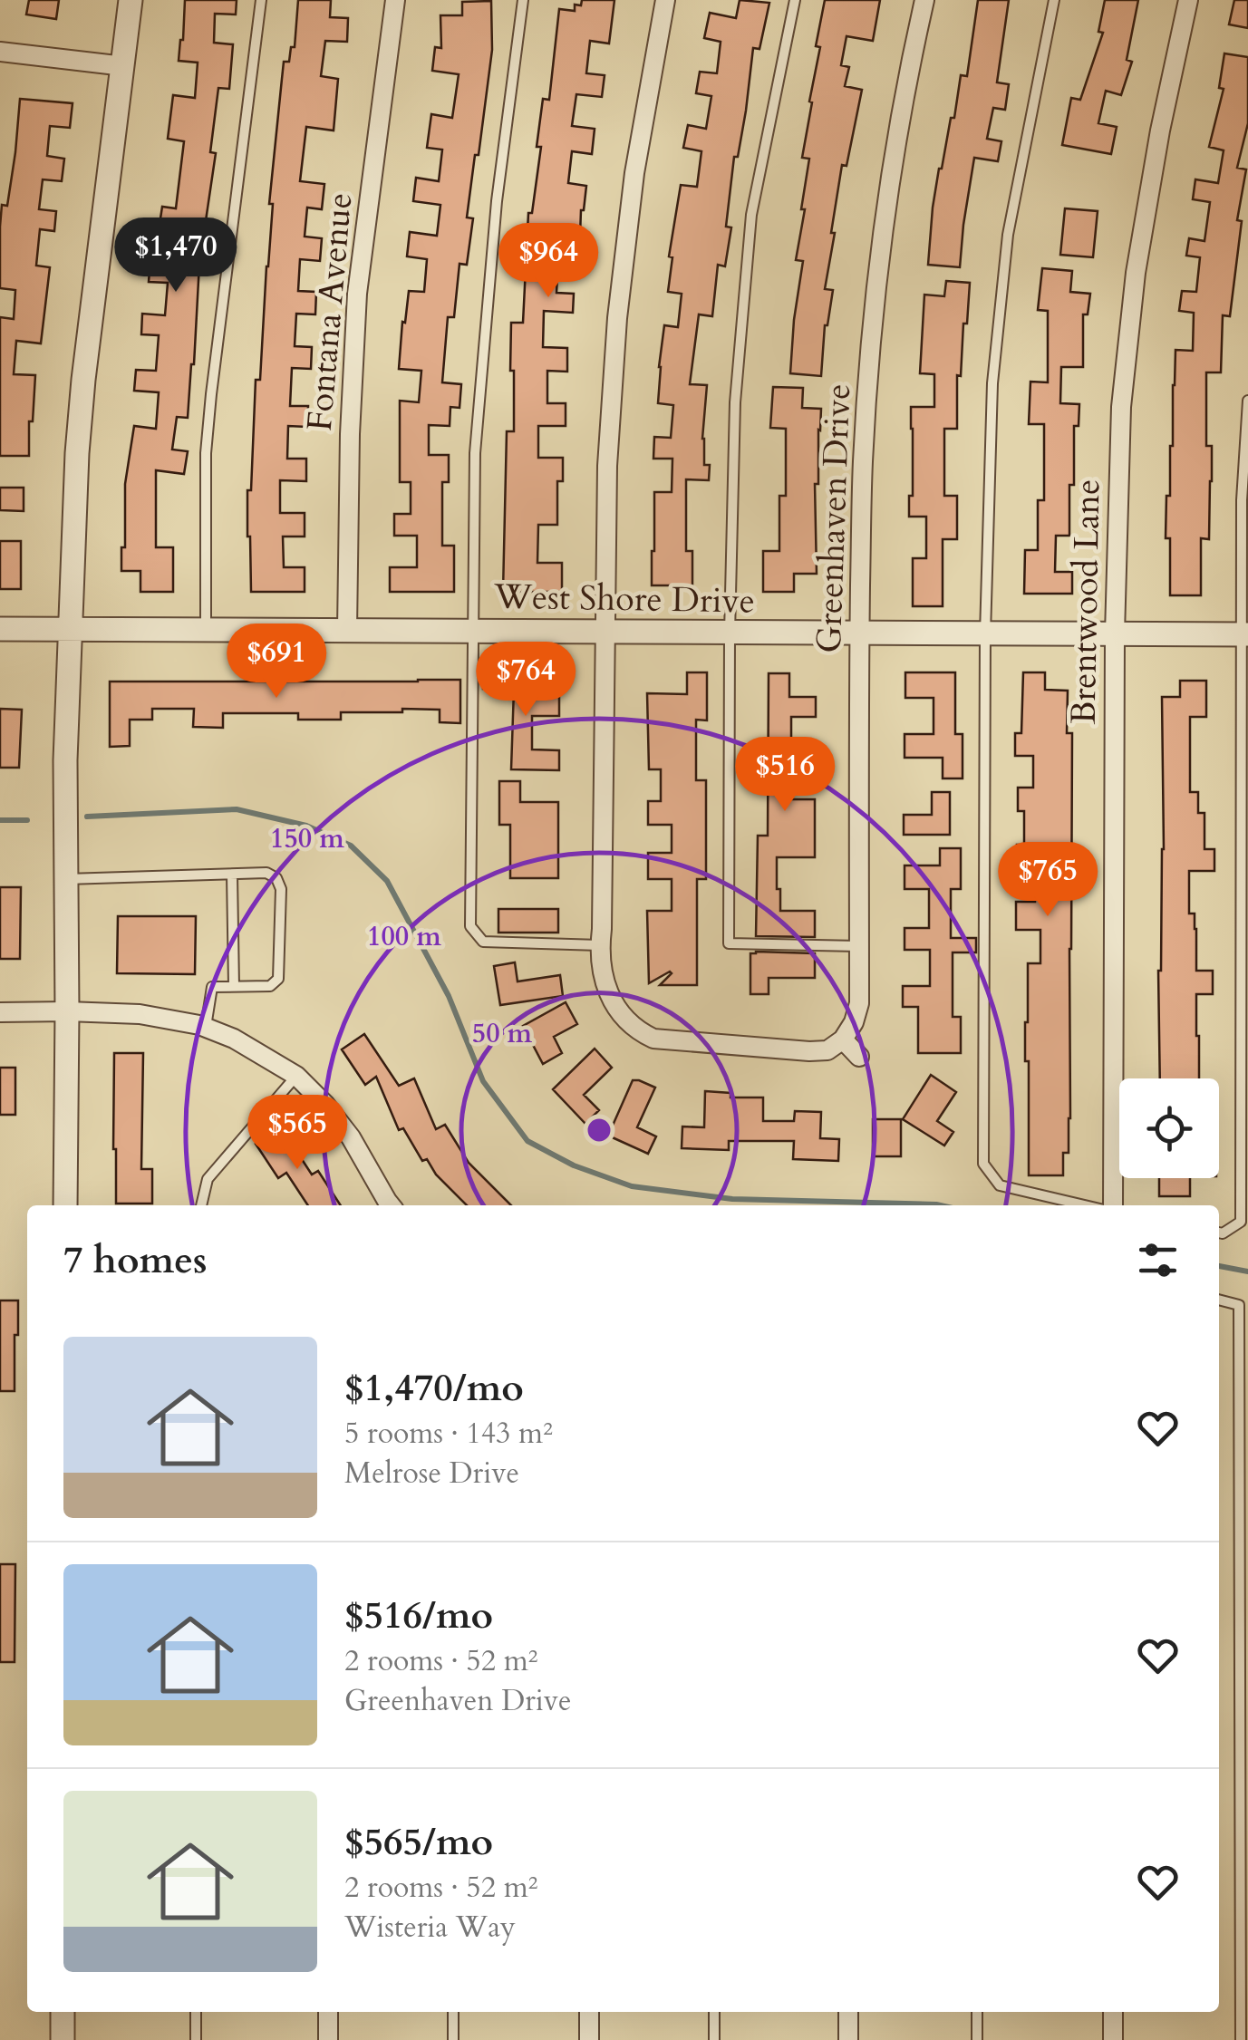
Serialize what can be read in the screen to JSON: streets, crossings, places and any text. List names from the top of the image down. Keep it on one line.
{"streets":{"street":["Fontana Avenue","Greenhaven Drive","West Shore Drive","Brentwood Lane"]},"crossings":[["Fontana Avenue","West Shore Drive"],["Greenhaven Drive","West Shore Drive"],["West Shore Drive","Brentwood Lane"]],"page":{"price":["$1,470","$964","$691","$764","$516","$765","$565"],"heading":"7 homes","list":[{"name":"$1,470/mo","note":"5 rooms · 143 m² · Melrose Drive"},{"name":"$516/mo","note":"2 rooms · 52 m² · Greenhaven Drive"},{"name":"$565/mo","note":"2 rooms · 52 m² · Wisteria Way"}]},"rings":["150 m","100 m","50 m"]}
